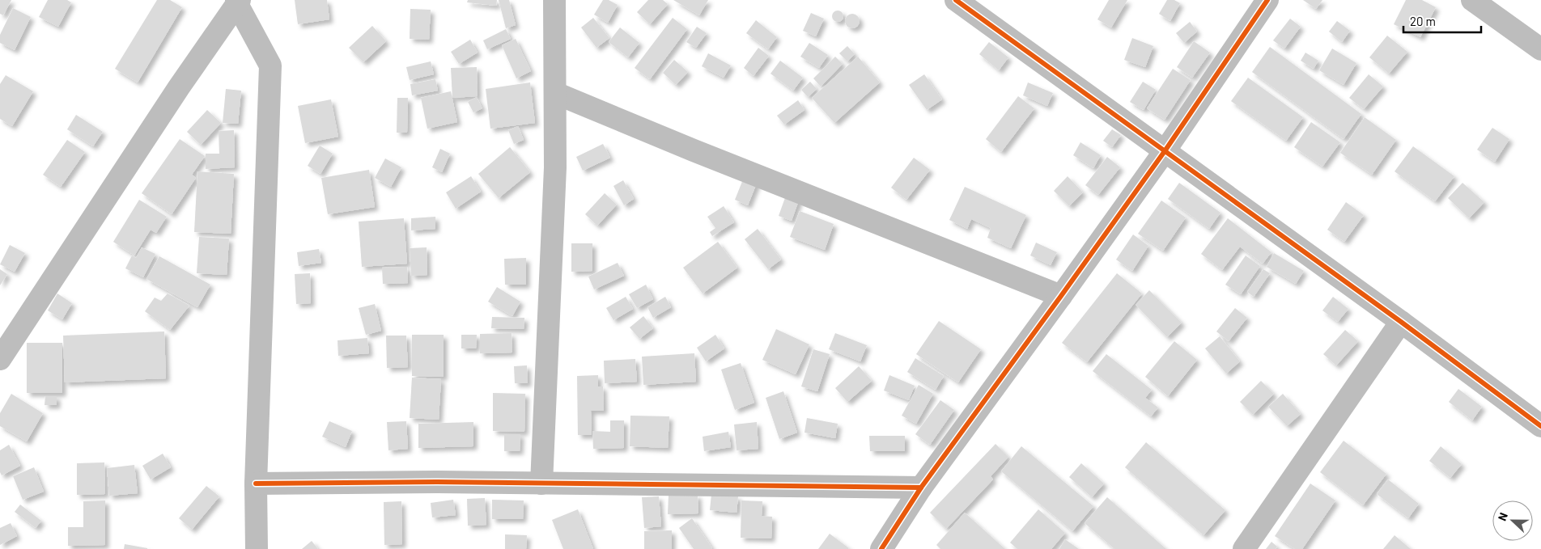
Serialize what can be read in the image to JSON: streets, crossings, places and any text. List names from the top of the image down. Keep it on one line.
{"scale_bar":"20 m","north":"left"}
